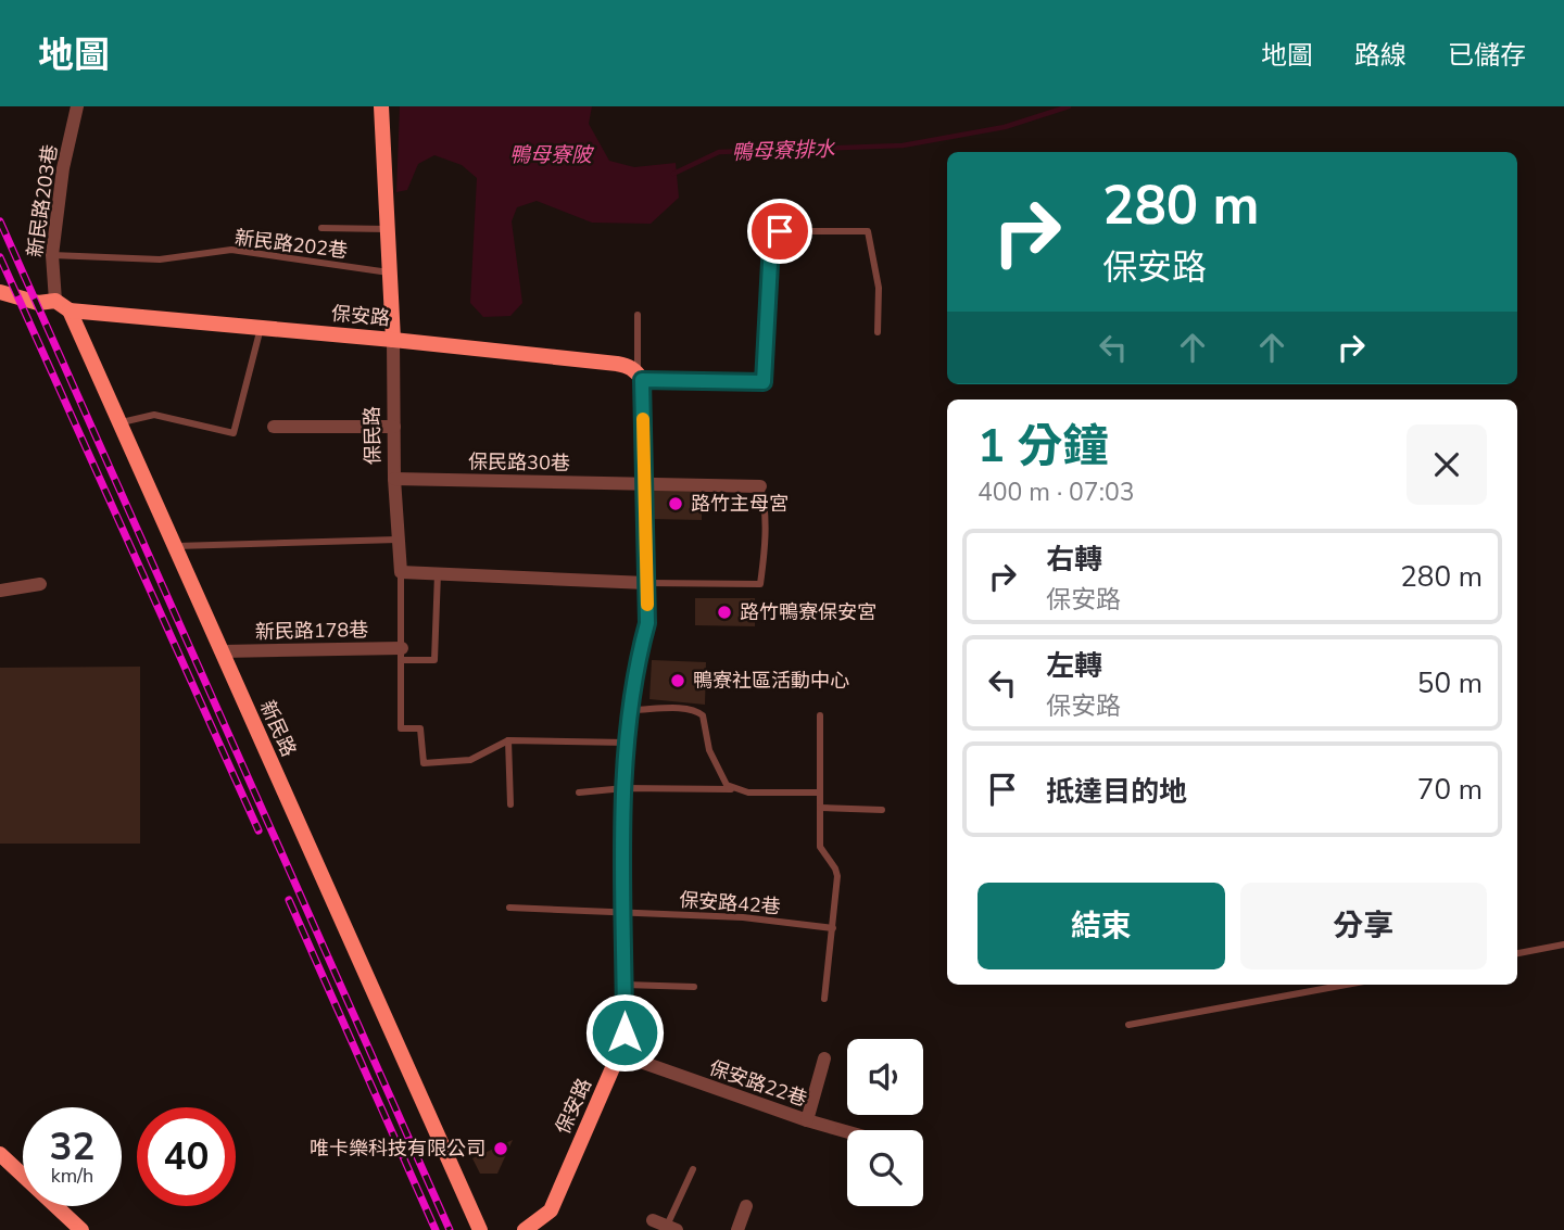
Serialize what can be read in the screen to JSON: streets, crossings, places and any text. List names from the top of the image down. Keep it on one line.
{"streets":{"street":["新民路203巷","保安路","保民路","保民路30巷","新民路178巷","新民路","保安路22巷"],"lane":["新民路202巷","保安路42巷"]},"crossings":[["新民路203巷","新民路202巷"],["新民路202巷","保民路"],["保安路","保民路"],["保安路","保民路30巷"],["保安路","新民路"],["保安路","保安路42巷"],["保安路","保安路22巷"],["保民路","保民路30巷"],["新民路178巷","新民路"]],"water":["鴨母寮排水","鴨母寮陂"],"places":["路竹主母宮","路竹鴨寮保安宮","鴨寮社區活動中心","唯卡樂科技有限公司"],"page":{"header":"地圖","nav":["地圖","路線","已儲存"],"turn":["280 m","保安路"],"heading":["1 分鐘","400 m · 07:03"],"list":[{"name":"右轉","note":"保安路","value":"280 m"},{"name":"左轉","note":"保安路","value":"50 m"},{"name":"抵達目的地","value":"70 m"}],"buttons":["結束","分享"],"speed":"32 km/h","limit":"40"}}
